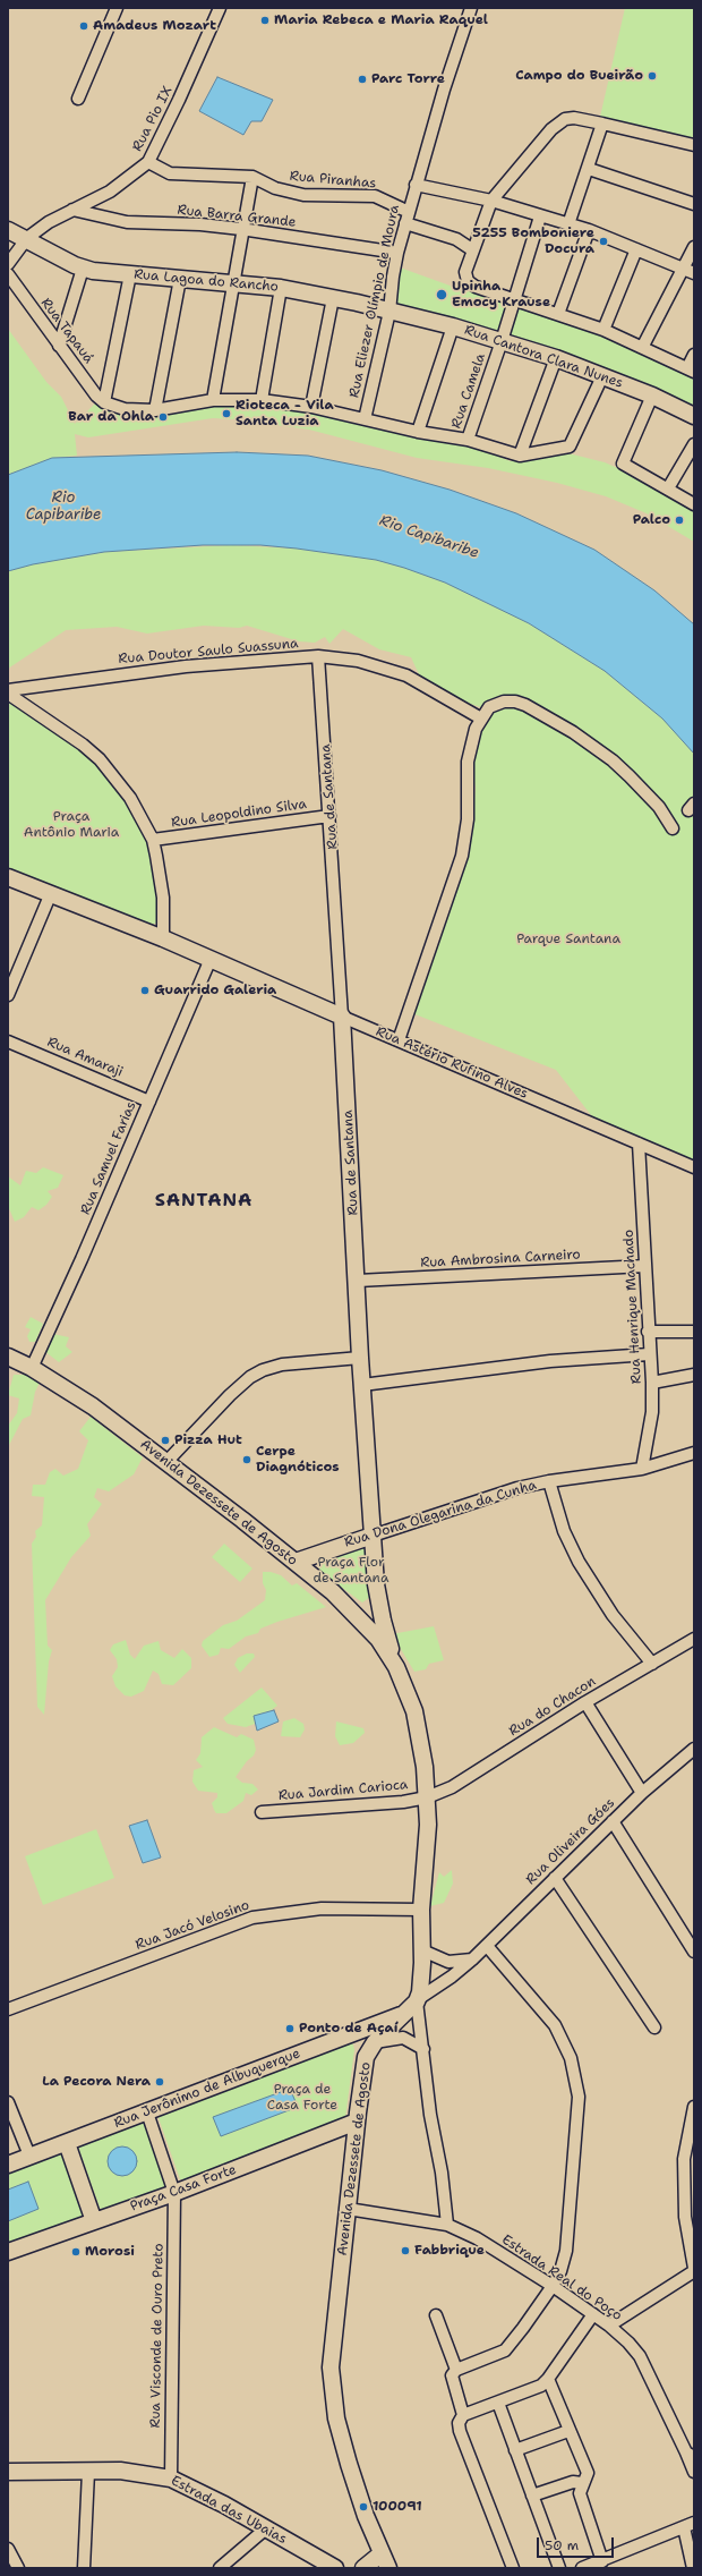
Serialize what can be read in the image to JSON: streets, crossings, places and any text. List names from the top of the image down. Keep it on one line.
{"streets":{"street":["Rua Pio IX","Rua Piranhas","Rua Barra Grande","Rua Lagoa do Rancho","Rua Eliezer Olímpio de Moura","Rua Tapauá","Rua Cantora Clara Nunes","Rua Camela","Rua Doutor Saulo Suassuna","Rua de Santana","Rua Leopoldino Silva","Rua Amaraji","Rua Astério Rufino Alves","Rua Samuel Farias","Rua Ambrosina Carneiro","Rua Henrique Machado","Avenida Dezessete de Agosto","Rua Dona Olegarina da Cunha","Rua do Chacon","Rua Jardim Carioca","Rua Oliveira Góes","Rua Jacó Velosino","Rua Jerônimo de Albuquerque","Praça Casa Forte","Estrada Real do Poço","Rua Visconde de Ouro Preto","Estrada das Ubaias"]},"crossings":[["Rua Pio IX","Rua Piranhas"],["Rua Pio IX","Rua Barra Grande"],["Rua Pio IX","Rua Lagoa do Rancho"],["Rua Piranhas","Rua Eliezer Olímpio de Moura"],["Rua Barra Grande","Rua Eliezer Olímpio de Moura"],["Rua Lagoa do Rancho","Rua Eliezer Olímpio de Moura"],["Rua Lagoa do Rancho","Rua Cantora Clara Nunes"],["Rua Eliezer Olímpio de Moura","Rua Cantora Clara Nunes"],["Rua Cantora Clara Nunes","Rua Camela"],["Rua Doutor Saulo Suassuna","Rua de Santana"],["Rua de Santana","Rua Leopoldino Silva"],["Rua de Santana","Rua Astério Rufino Alves"],["Rua de Santana","Rua Ambrosina Carneiro"],["Rua de Santana","Avenida Dezessete de Agosto"],["Rua de Santana","Rua Dona Olegarina da Cunha"],["Rua Amaraji","Rua Samuel Farias"],["Rua Astério Rufino Alves","Rua Samuel Farias"],["Rua Astério Rufino Alves","Rua Henrique Machado"],["Rua Samuel Farias","Avenida Dezessete de Agosto"],["Rua Ambrosina Carneiro","Rua Henrique Machado"],["Rua Henrique Machado","Rua Dona Olegarina da Cunha"],["Avenida Dezessete de Agosto","Rua Dona Olegarina da Cunha"],["Avenida Dezessete de Agosto","Rua do Chacon"],["Avenida Dezessete de Agosto","Rua Jardim Carioca"],["Avenida Dezessete de Agosto","Rua Oliveira Góes"],["Avenida Dezessete de Agosto","Rua Jacó Velosino"],["Avenida Dezessete de Agosto","Rua Jerônimo de Albuquerque"],["Avenida Dezessete de Agosto","Praça Casa Forte"],["Avenida Dezessete de Agosto","Estrada Real do Poço"],["Rua do Chacon","Rua Jardim Carioca"],["Rua Oliveira Góes","Rua Jerônimo de Albuquerque"],["Praça Casa Forte","Rua Visconde de Ouro Preto"],["Rua Visconde de Ouro Preto","Estrada das Ubaias"]],"districts":["SANTANA"],"water":["Rio Capibaribe"],"parks":["Praça Antônio Maria","Parque Santana","Praça Flor de Santana","Praça de Casa Forte"],"places":["Maria Rebeca e Maria Raquel","Amadeus Mozart","Campo do Bueirão","Parc Torre","5255 Bomboniere Docura","Upinha Emocy Krause","Rioteca - Vila Santa Luzia","Bar da Ohla","Palco","Guarrido Galeria","Pizza Hut","Cerpe Diagnóticos","Ponto de Açaí","La Pecora Nera","Fabbrique","Morosi","100091"],"scale_bar":"50 m"}
